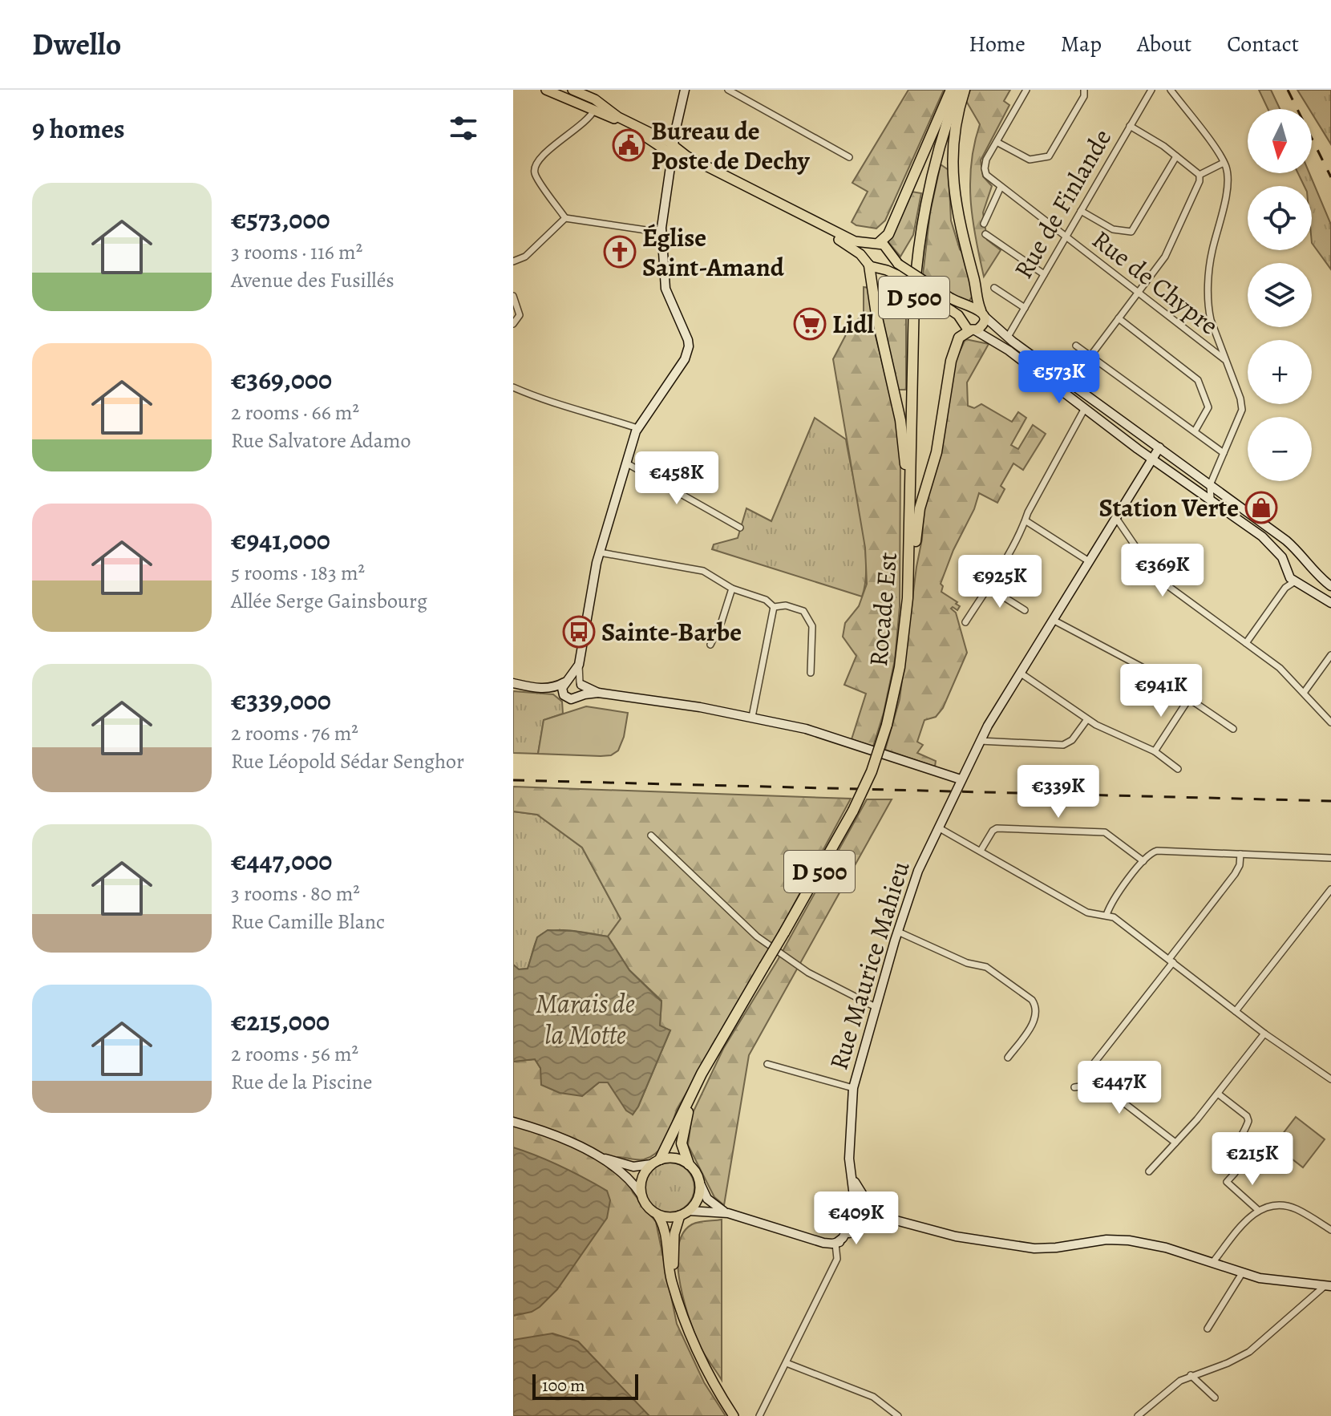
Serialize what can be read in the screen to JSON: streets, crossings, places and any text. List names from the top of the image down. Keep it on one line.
{"streets":{"highway":["D 500","Rocade Est"],"street":["Rue de Finlande","Rue de Chypre","Rue Maurice Mahieu"]},"crossings":[["Rue de Finlande","Rue de Chypre"],["D 500","Rocade Est"]],"water":["Marais de la Motte"],"places":{"public building":["Bureau de Poste de Dechy"],"church":["Église Saint-Amand"],"supermarket":["Lidl"],"shop":["Station Verte"],"bus stop":["Sainte-Barbe"]},"scale_bar":"100 m","north":"bottom","page":{"header":"Dwello","nav":["Home","Map","About","Contact"],"heading":"9 homes","map_buttons":["+","−"],"list":[{"name":"€573,000","note":"3 rooms · 116 m² · Avenue des Fusillés"},{"name":"€369,000","note":"2 rooms · 66 m² · Rue Salvatore Adamo"},{"name":"€941,000","note":"5 rooms · 183 m² · Allée Serge Gainsbourg"},{"name":"€339,000","note":"2 rooms · 76 m² · Rue Léopold Sédar Senghor"},{"name":"€447,000","note":"3 rooms · 80 m² · Rue Camille Blanc"},{"name":"€215,000","note":"2 rooms · 56 m² · Rue de la Piscine"}],"price":["€573K","€458K","€369K","€925K","€941K","€339K","€447K","€215K","€409K"],"scale":"100 m"}}
